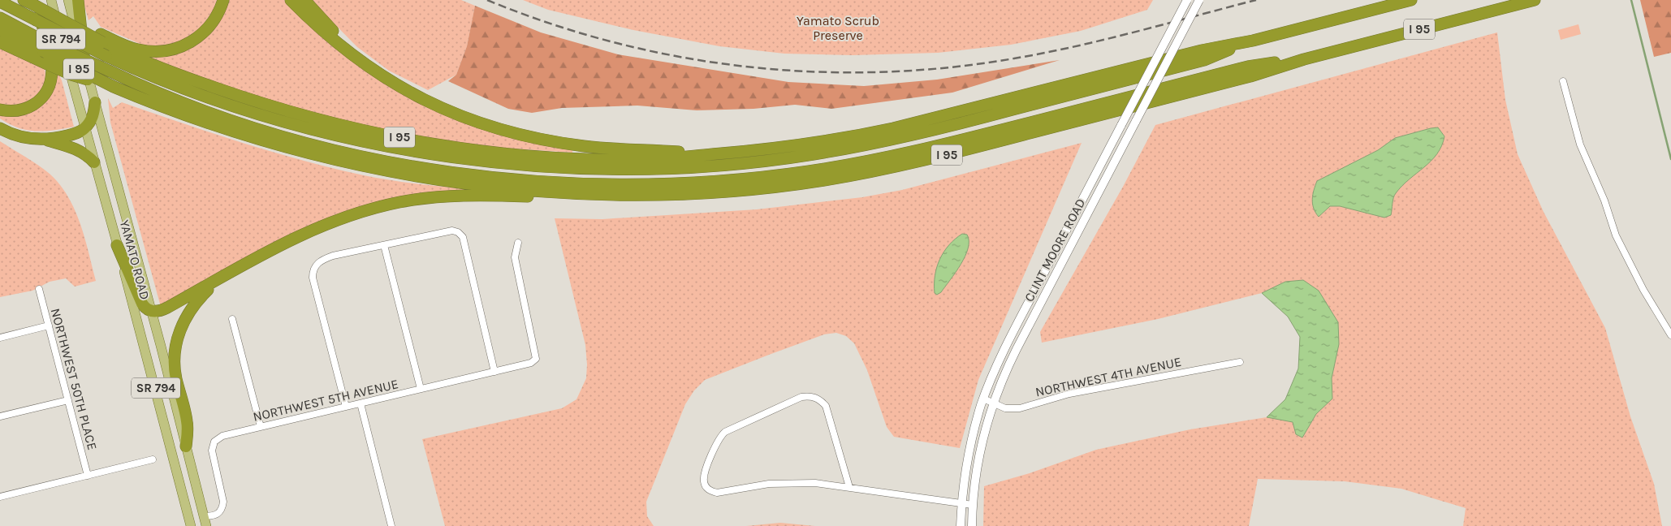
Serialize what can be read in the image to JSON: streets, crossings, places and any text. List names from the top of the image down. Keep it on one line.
{"streets":{"highway":["I 95"],"main road":["SR 794","YAMATO ROAD"],"street":["CLINT MOORE ROAD","NORTHWEST 4TH AVENUE","NORTHWEST 50TH PLACE","NORTHWEST 5TH AVENUE"]},"crossings":[["CLINT MOORE ROAD","NORTHWEST 4TH AVENUE"],["YAMATO ROAD","NORTHWEST 5TH AVENUE"]],"parks":["Yamato Scrub Preserve"]}
